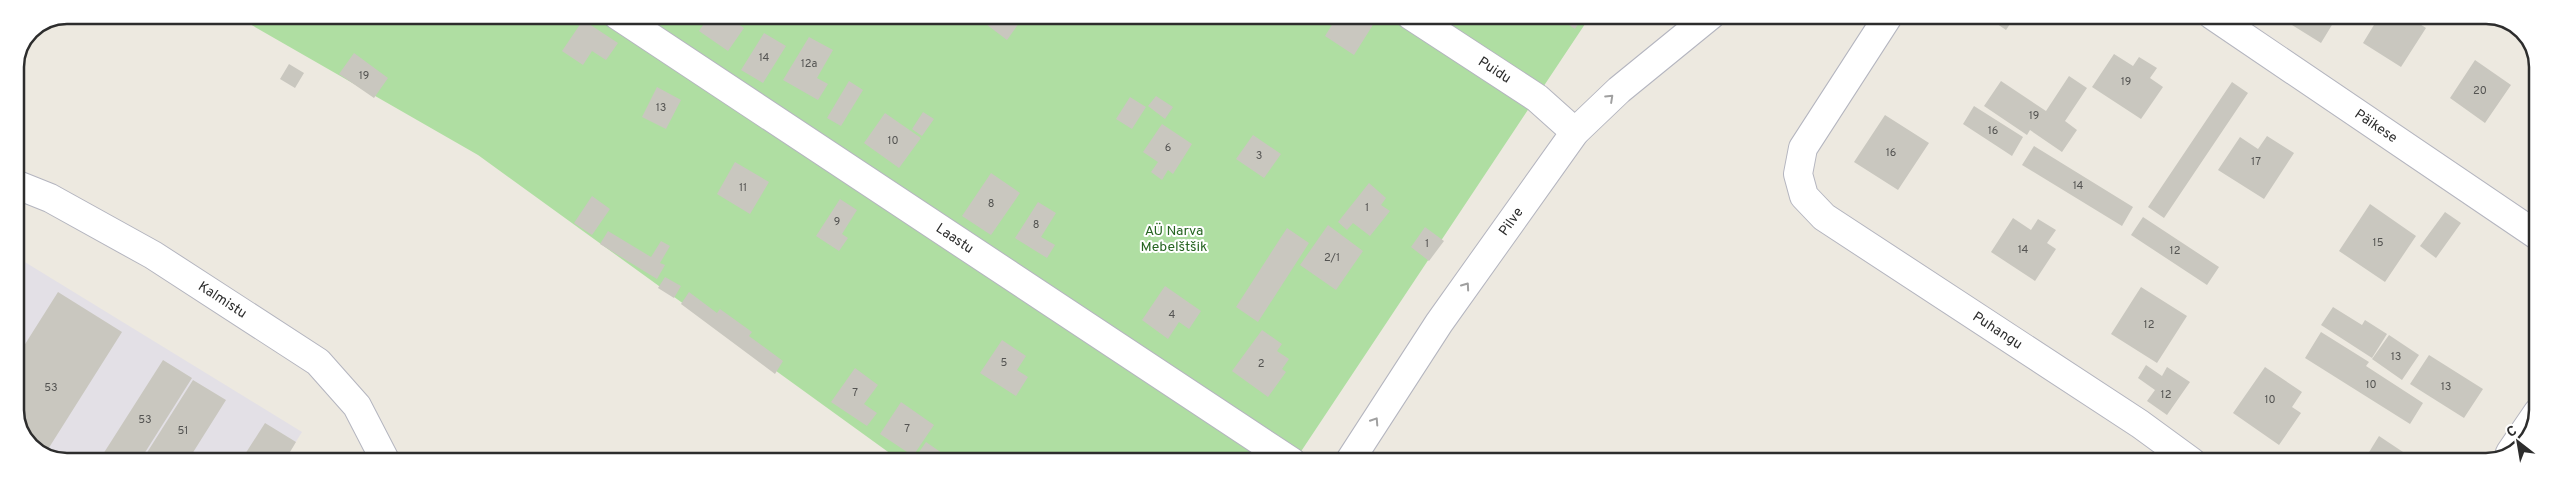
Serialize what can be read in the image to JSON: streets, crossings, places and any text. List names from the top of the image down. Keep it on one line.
{"streets":{"street":["Puidu","Päikese","Pilve","Laastu","Kalmistu","Puhangu"]},"crossings":[["Puidu","Pilve"]],"one_way":["Pilve"],"parks":["AÜ Narva Mebelštšik"],"house_numbers":["14","12a","19","19","20","13","19","16","10","6","16","3","17","14","11","8","1","9","8","15","1","14","12","2/1","4","12","13","5","2","10","13","53","7","12","10","53","7","51"],"north":"top left"}
